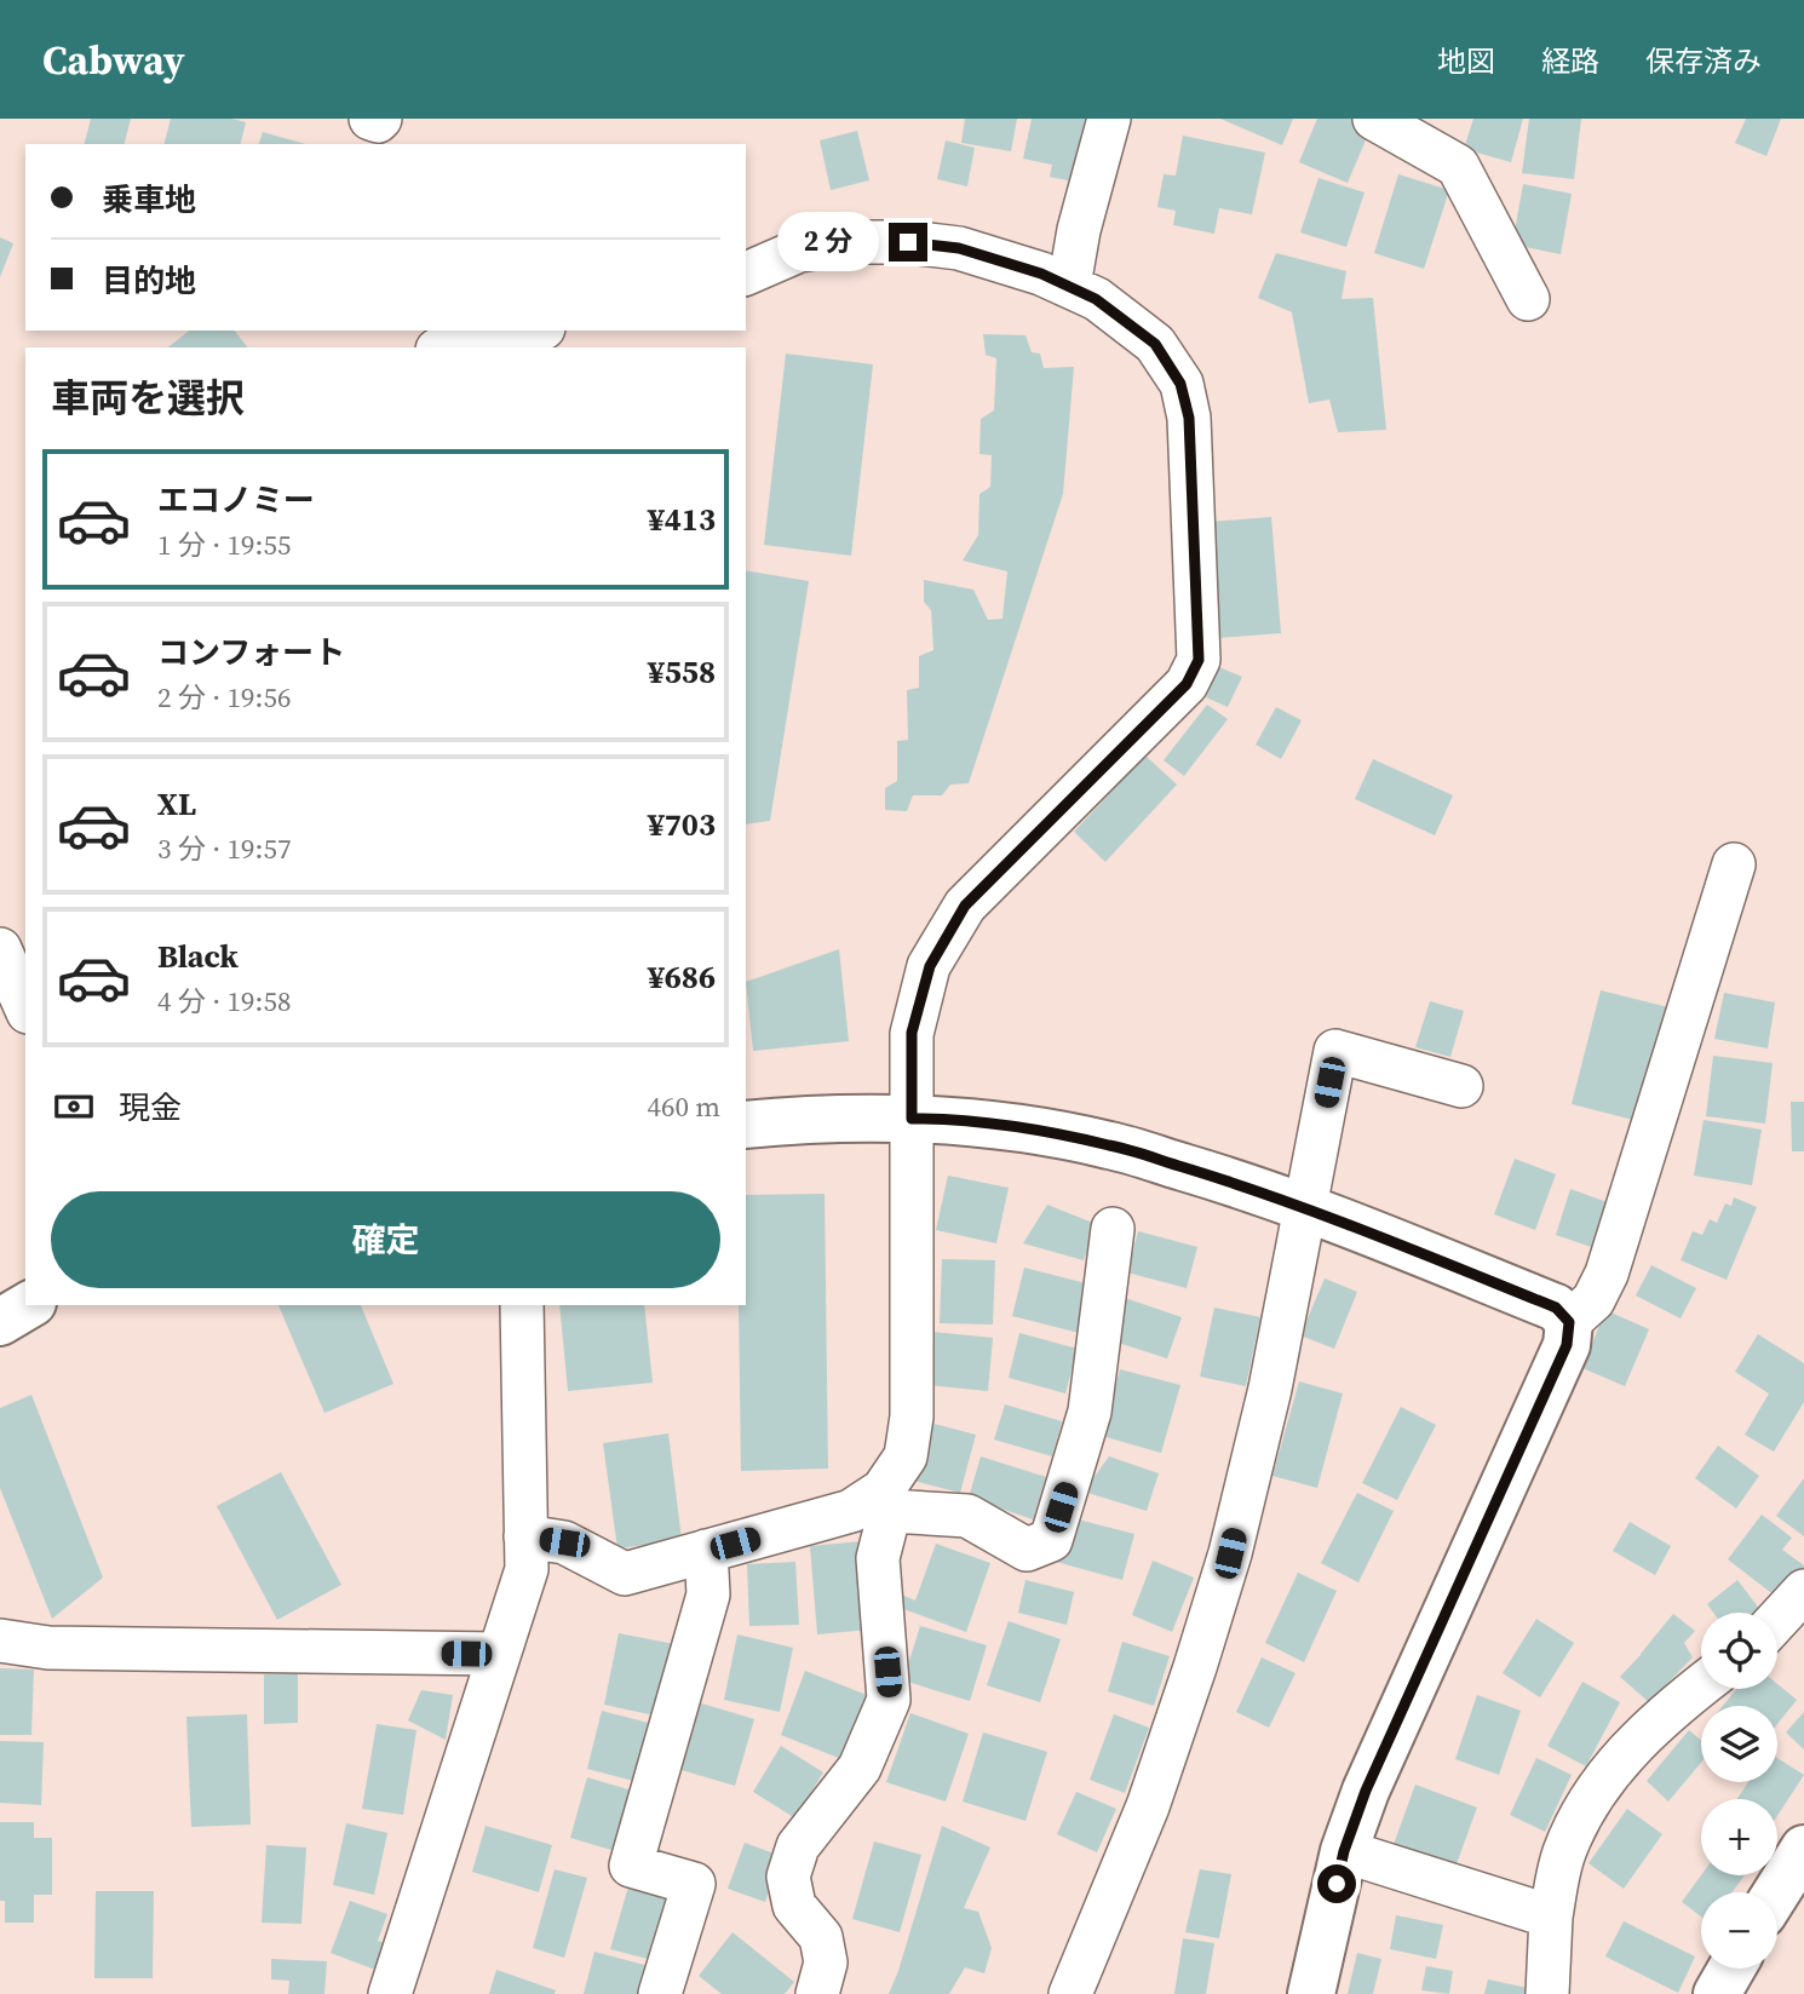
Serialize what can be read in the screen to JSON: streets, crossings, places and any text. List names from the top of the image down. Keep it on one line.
{"page":{"header":"Cabway","nav":["地図","経路","保存済み"],"banner":["乗車地","目的地"],"bubble":"2 分","heading":"車両を選択","list":[{"name":"エコノミー","note":"1 分 · 19:55","value":"¥413"},{"name":"コンフォート","note":"2 分 · 19:56","value":"¥558"},{"name":"XL","note":"3 分 · 19:57","value":"¥703"},{"name":"Black","note":"4 分 · 19:58","value":"¥686"}],"pay":["現金","460 m"],"buttons":"確定","map_buttons":["+","−"]}}
